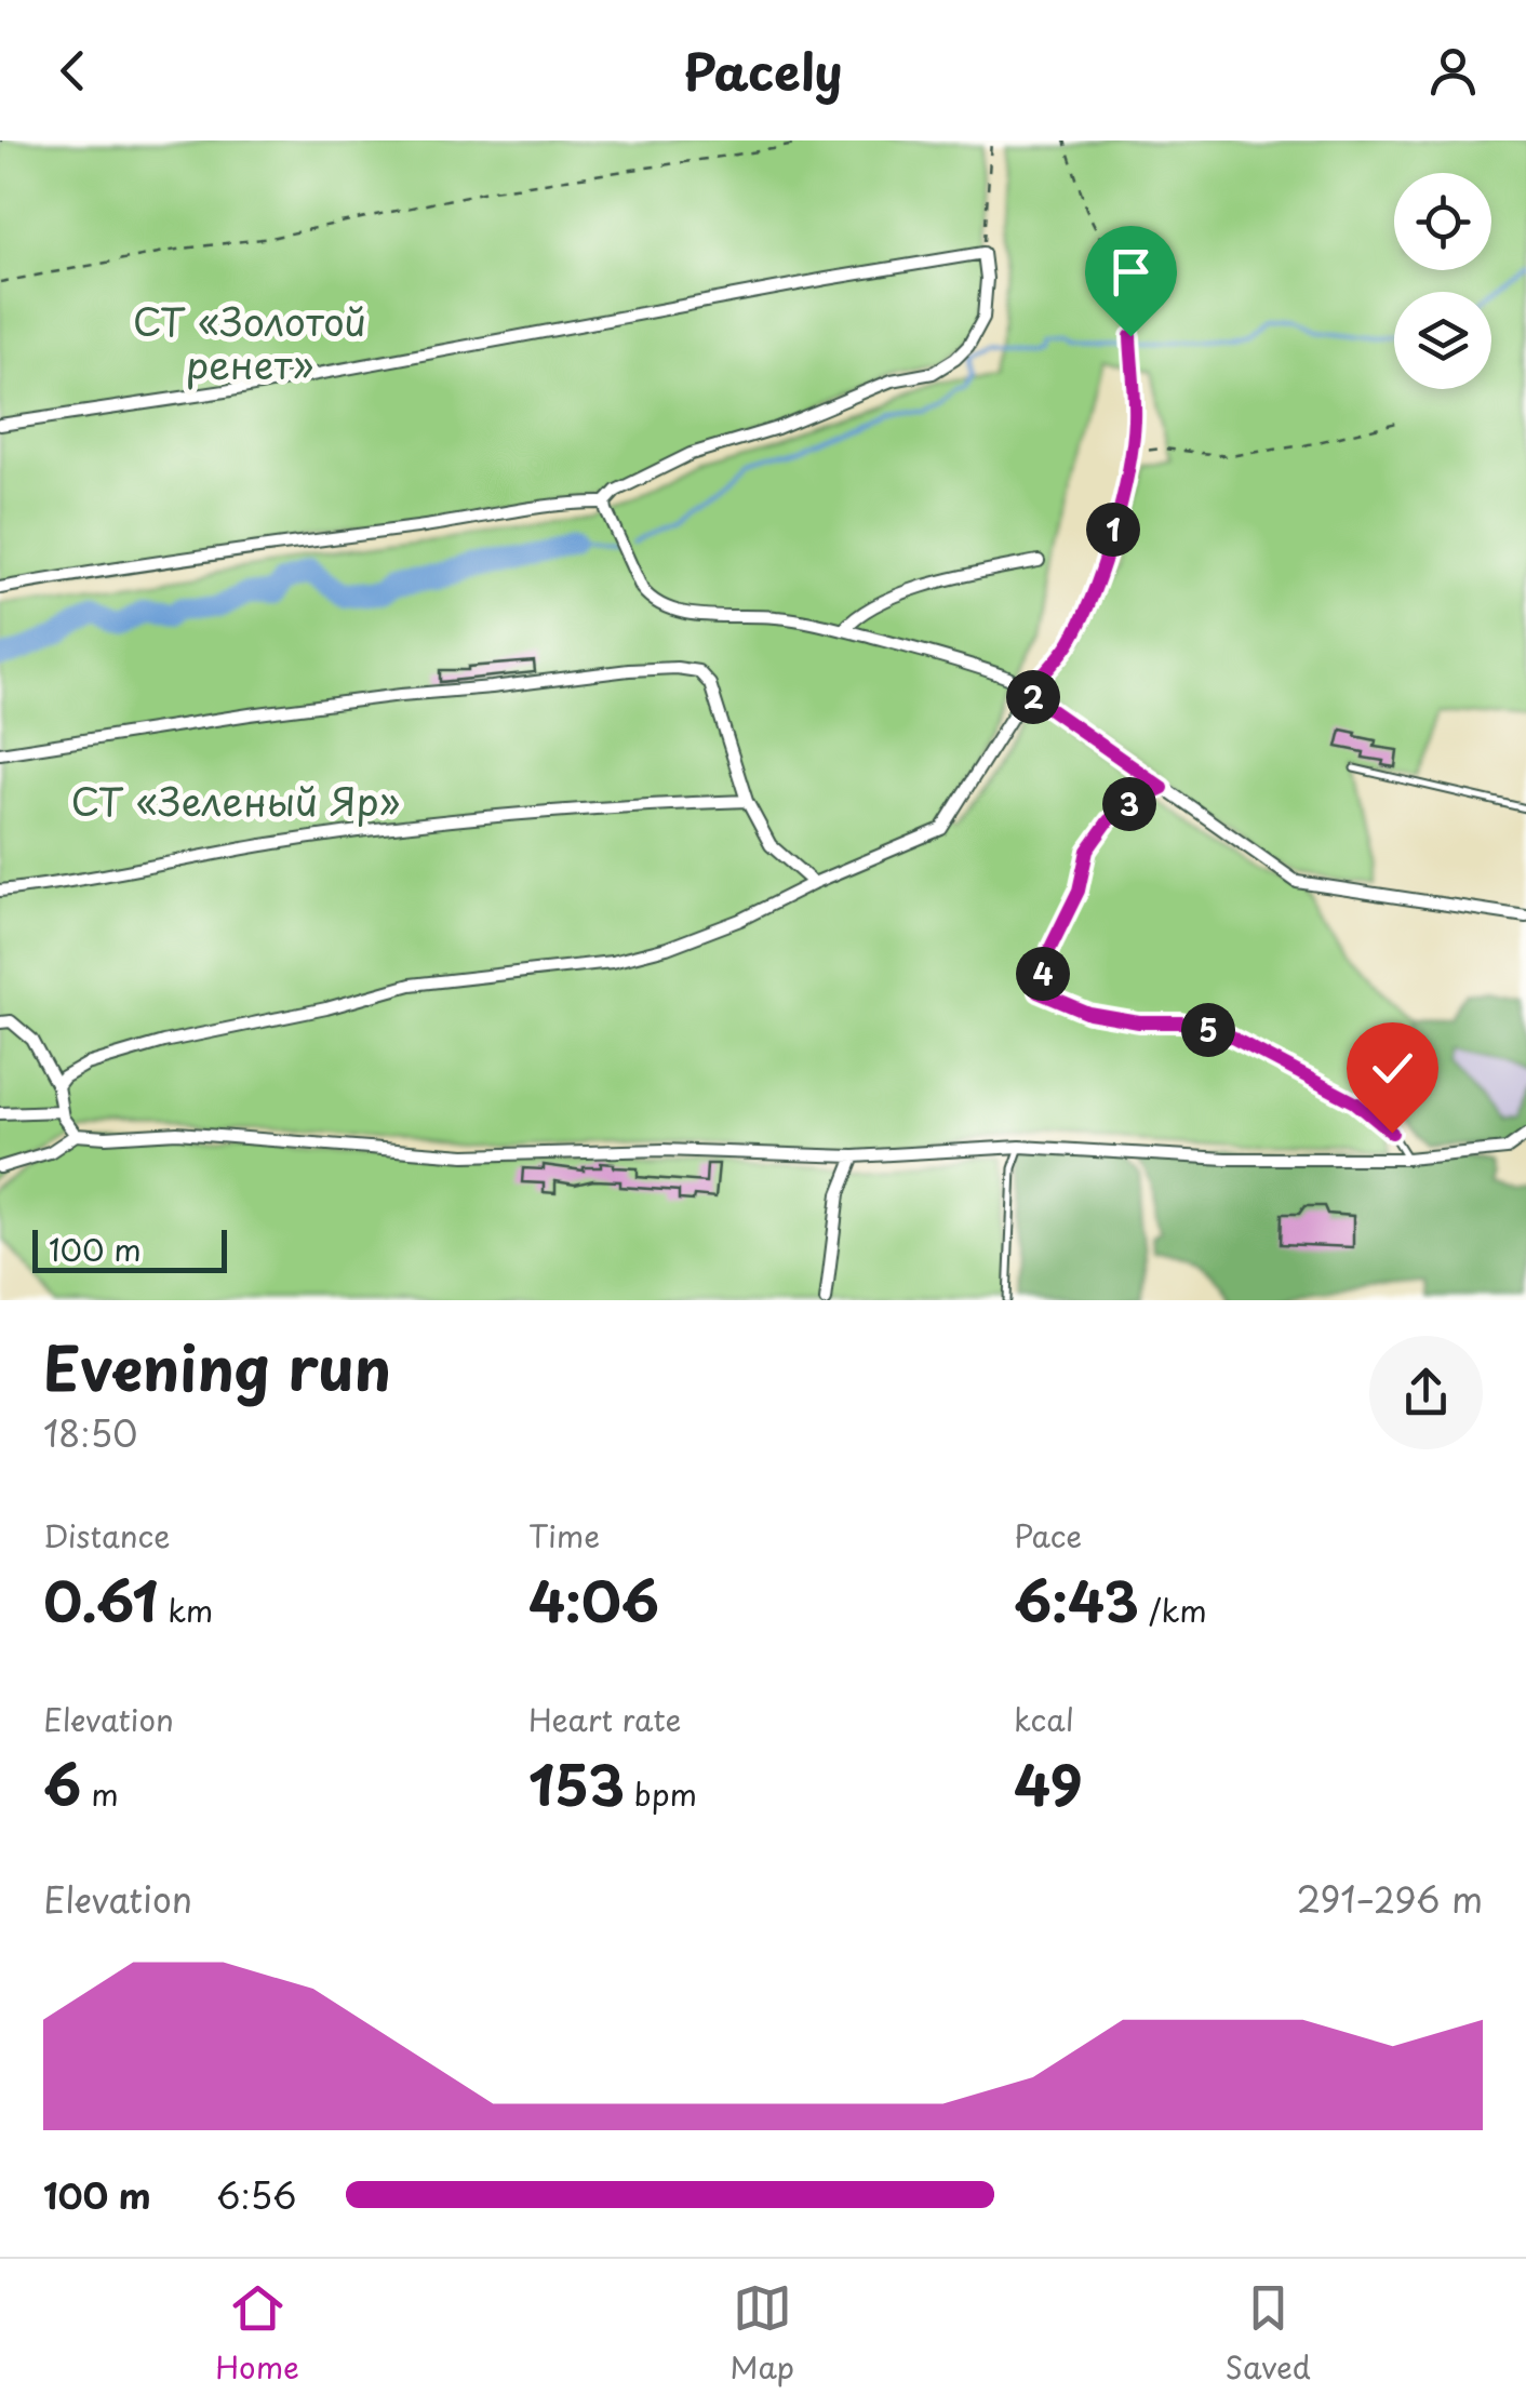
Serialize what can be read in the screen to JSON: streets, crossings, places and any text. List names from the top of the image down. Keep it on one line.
{"parks":["СТ «Золотой ренет»","СТ «Зеленый Яр»"],"scale_bar":"100 m","page":{"header":"Pacely","pins":["1","2","3","4","5"],"scale":"100 m","heading":["Evening run","18:50"],"stats":[["Distance","0.61 km"],["Time","4:06"],["Pace","6:43 /km"],["Elevation","6 m"],["Heart rate","153 bpm"],["kcal","49"]],"chart":["Elevation","291–296 m"],"list":[{"name":"100 m","note":"6:56"}],"tabs":["Home","Map","Saved"]}}
